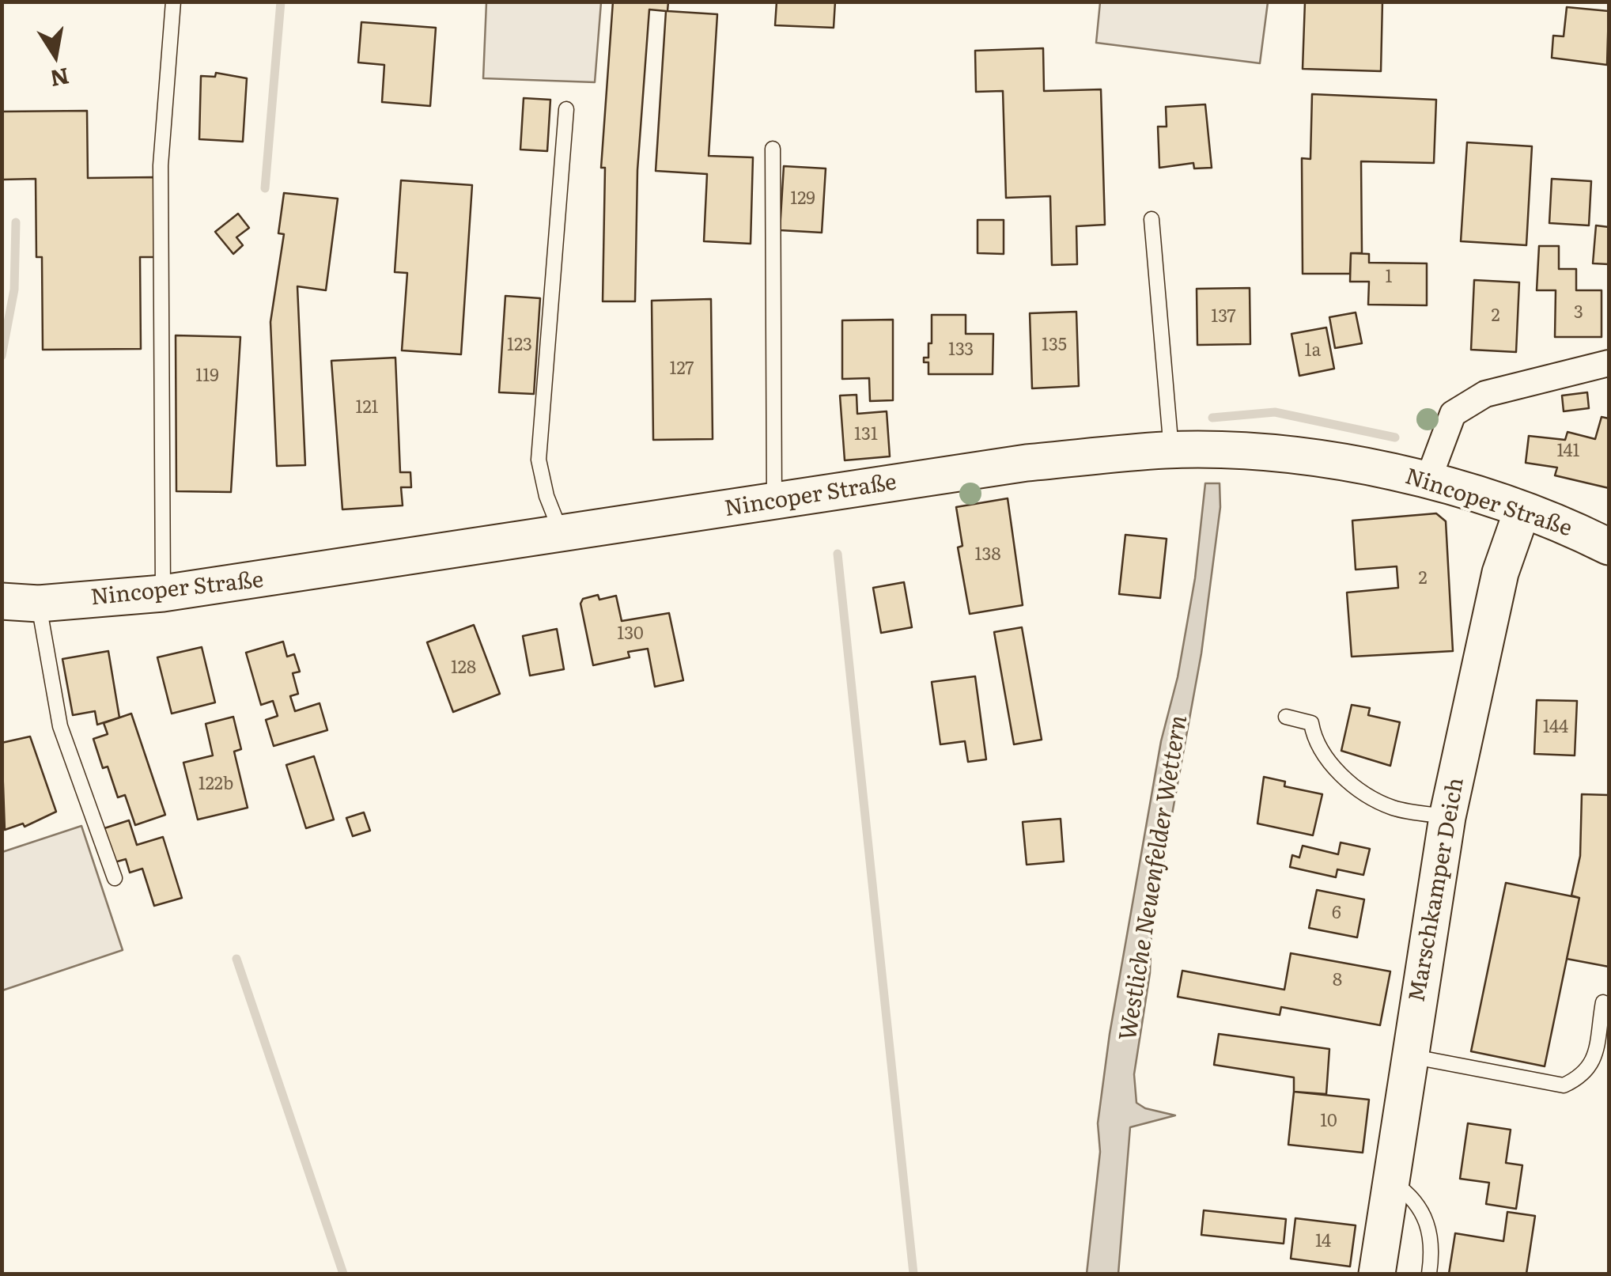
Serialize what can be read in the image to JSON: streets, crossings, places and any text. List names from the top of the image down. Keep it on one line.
{"streets":{"main road":["Nincoper Straße","Marschkamper Deich"]},"crossings":[["Nincoper Straße","Marschkamper Deich"]],"water":["Westliche Neuenfelder Wettern"],"house_numbers":["129","1","3","2","137","123","135","133","1a","127","119","121","131","141","138","2","130","128","144","122b","6","8","10","14"],"north":"bottom"}
